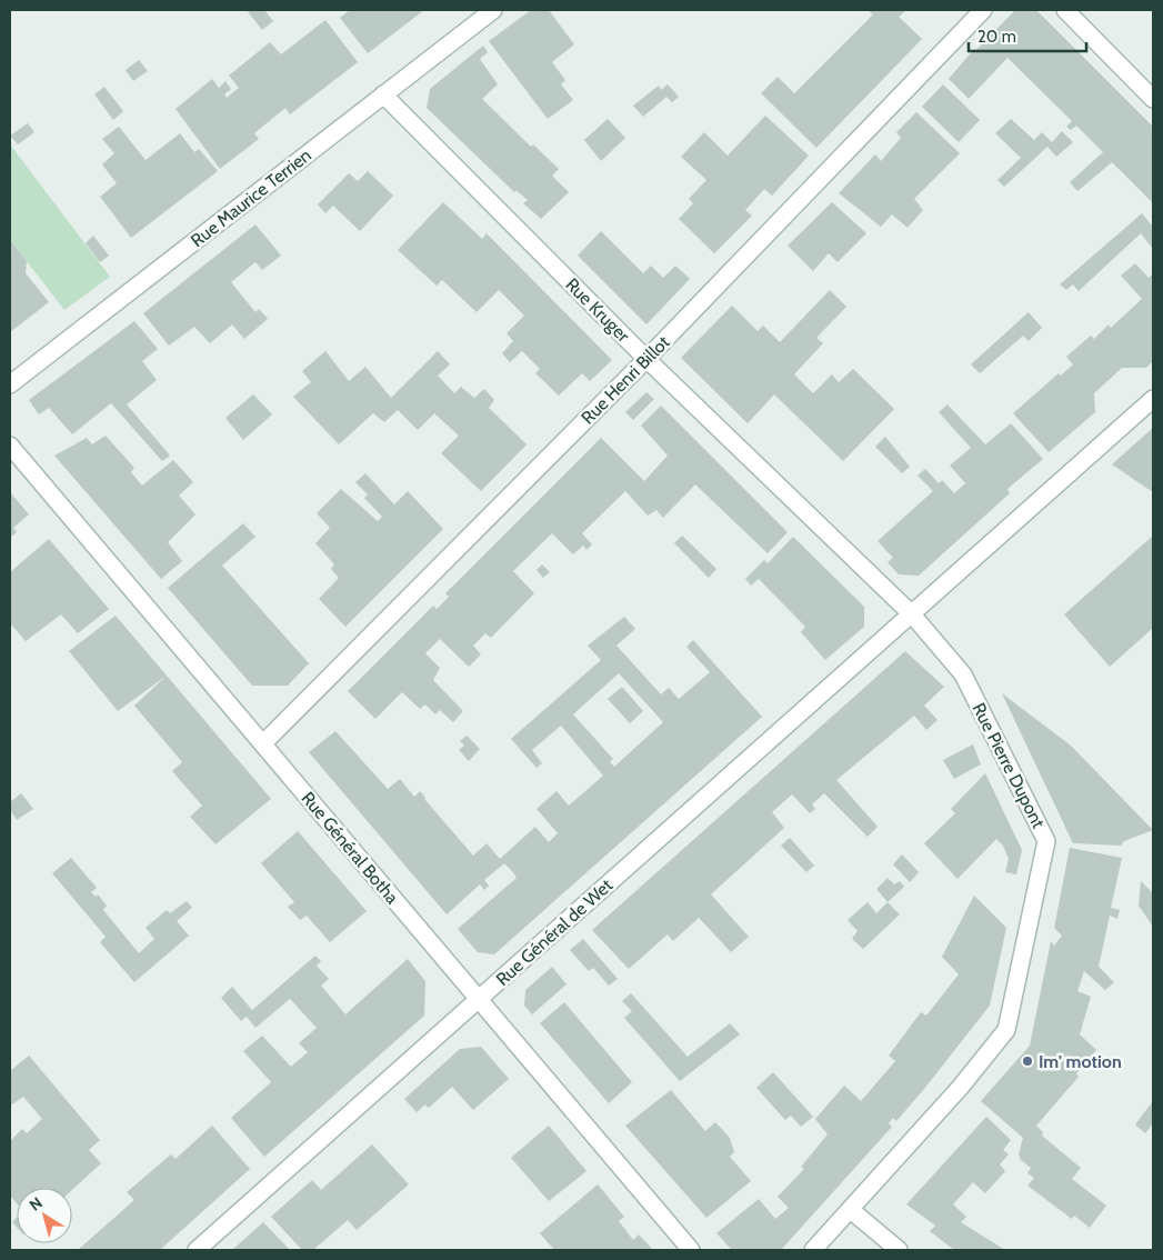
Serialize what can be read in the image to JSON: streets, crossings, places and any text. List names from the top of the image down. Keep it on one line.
{"streets":{"street":["Rue Maurice Terrien","Rue Kruger","Rue Henri Billot","Rue Pierre Dupont","Rue Général Botha","Rue Général de Wet"]},"crossings":[["Rue Maurice Terrien","Rue Kruger"],["Rue Kruger","Rue Henri Billot"],["Rue Kruger","Rue Pierre Dupont"],["Rue Kruger","Rue Général de Wet"],["Rue Henri Billot","Rue Général Botha"],["Rue Pierre Dupont","Rue Général de Wet"],["Rue Général Botha","Rue Général de Wet"]],"places":["Im' motion"],"scale_bar":"20 m","north":"top left"}
